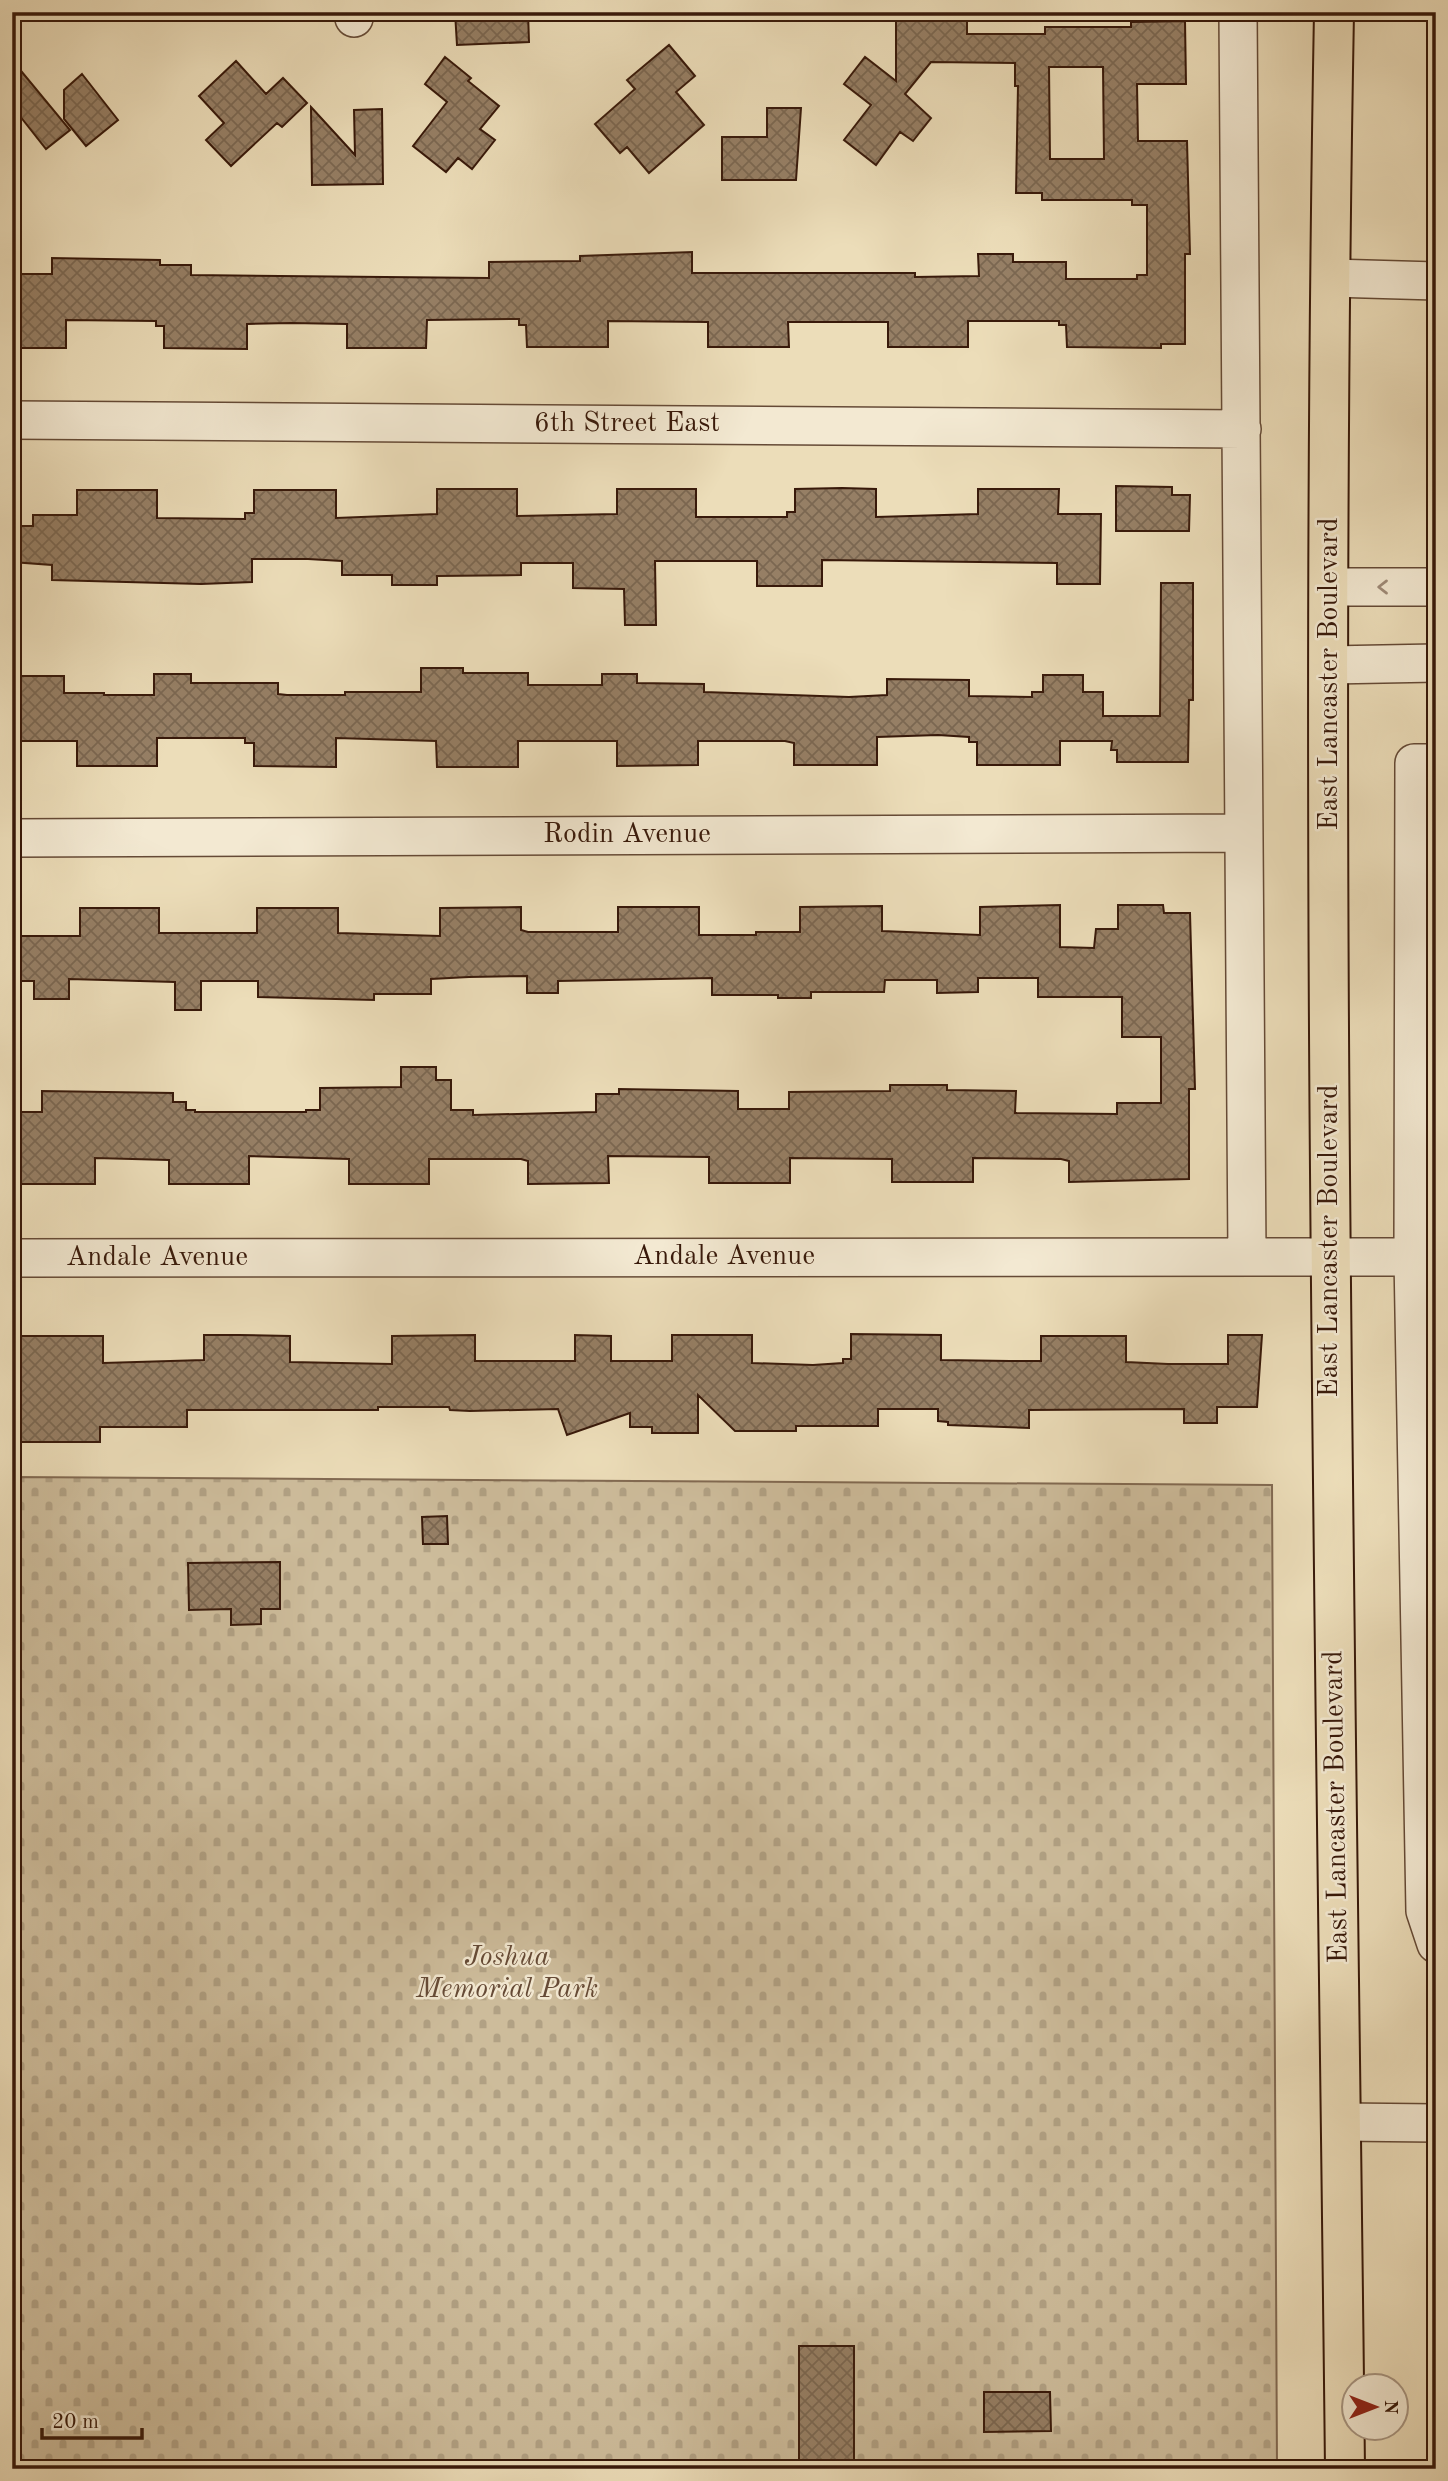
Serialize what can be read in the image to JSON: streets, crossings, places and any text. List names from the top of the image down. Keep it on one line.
{"streets":{"main road":["East Lancaster Boulevard"],"street":["6th Street East","Rodin Avenue","Andale Avenue"]},"crossings":[["East Lancaster Boulevard","Andale Avenue"]],"parks":["Joshua Memorial Park"],"scale_bar":"20 m","north":"right"}
